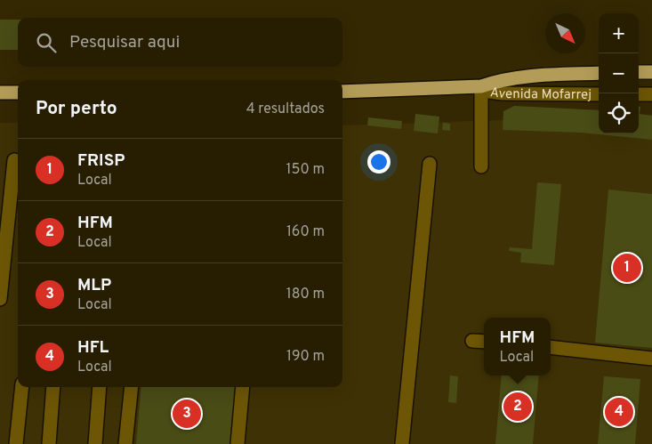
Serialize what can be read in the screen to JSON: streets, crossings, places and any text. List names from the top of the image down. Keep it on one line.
{"streets":{"street":["Avenida Mofarrej"]},"north":"bottom right","page":{"map_buttons":["+","−"],"search":"Pesquisar aqui","heading":["Por perto","4 resultados"],"list":[{"mark":"1","name":"FRISP","note":"Local","value":"150 m"},{"mark":"2","name":"HFM","note":"Local","value":"160 m"},{"mark":"3","name":"MLP","note":"Local","value":"180 m"},{"mark":"4","name":"HFL","note":"Local","value":"190 m"}],"pins":["1","2","4","3"],"popup":["HFM","Local"]}}
